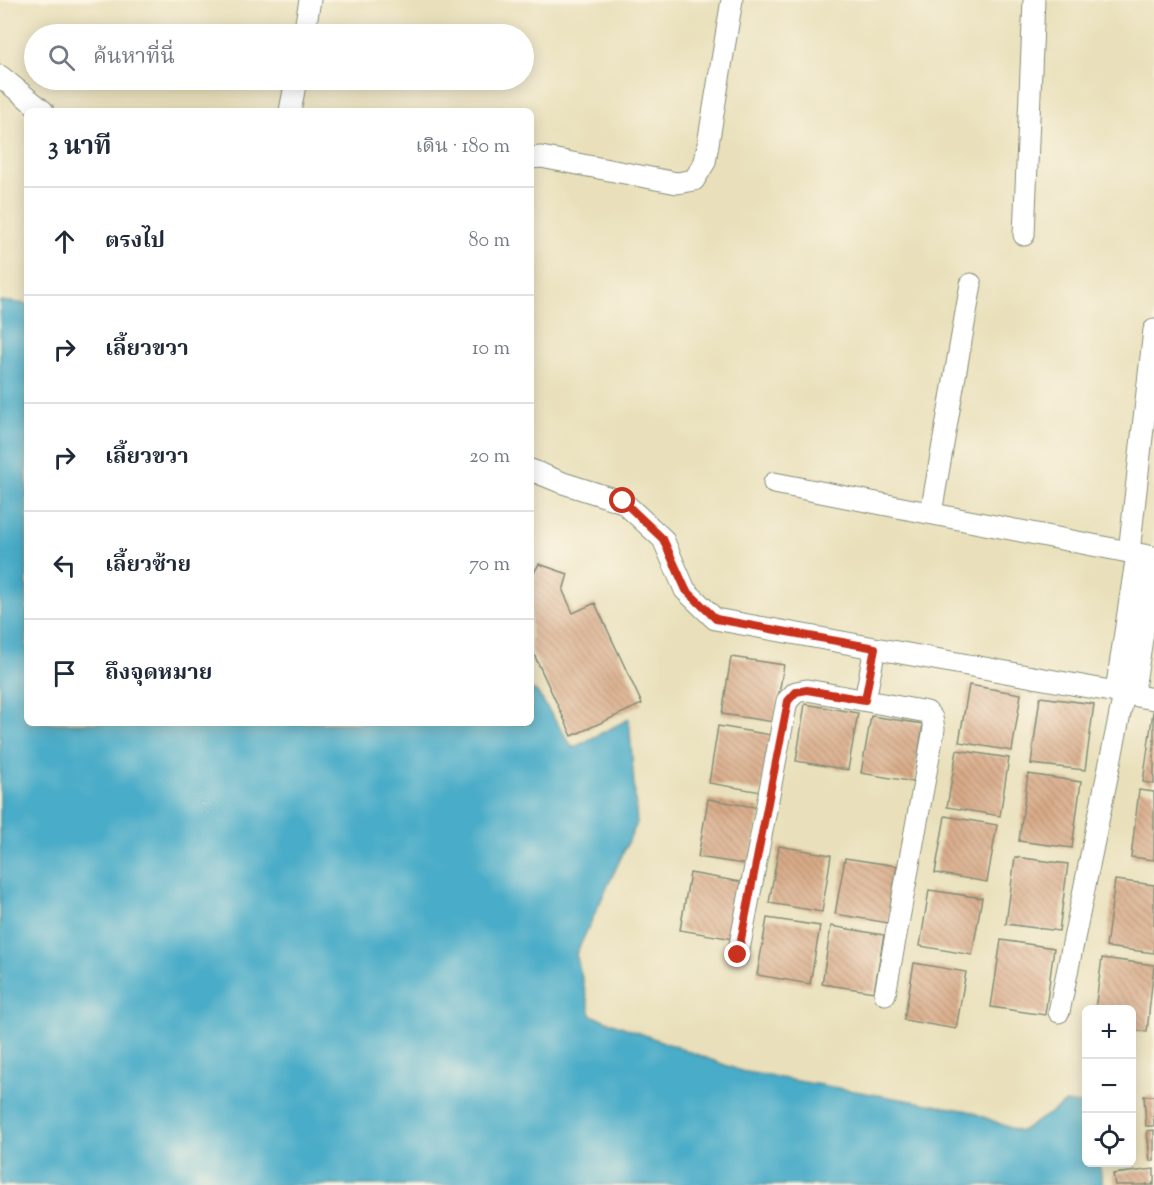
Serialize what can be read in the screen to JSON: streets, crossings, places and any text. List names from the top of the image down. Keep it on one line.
{"page":{"search":"ค้นหาที่นี่","heading":["3 นาที","เดิน · 180 m"],"list":[["ตรงไป","80 m"],["เลี้ยวขวา","10 m"],["เลี้ยวขวา","20 m"],["เลี้ยวซ้าย","70 m"],"ถึงจุดหมาย"],"map_buttons":["+","−"]}}
